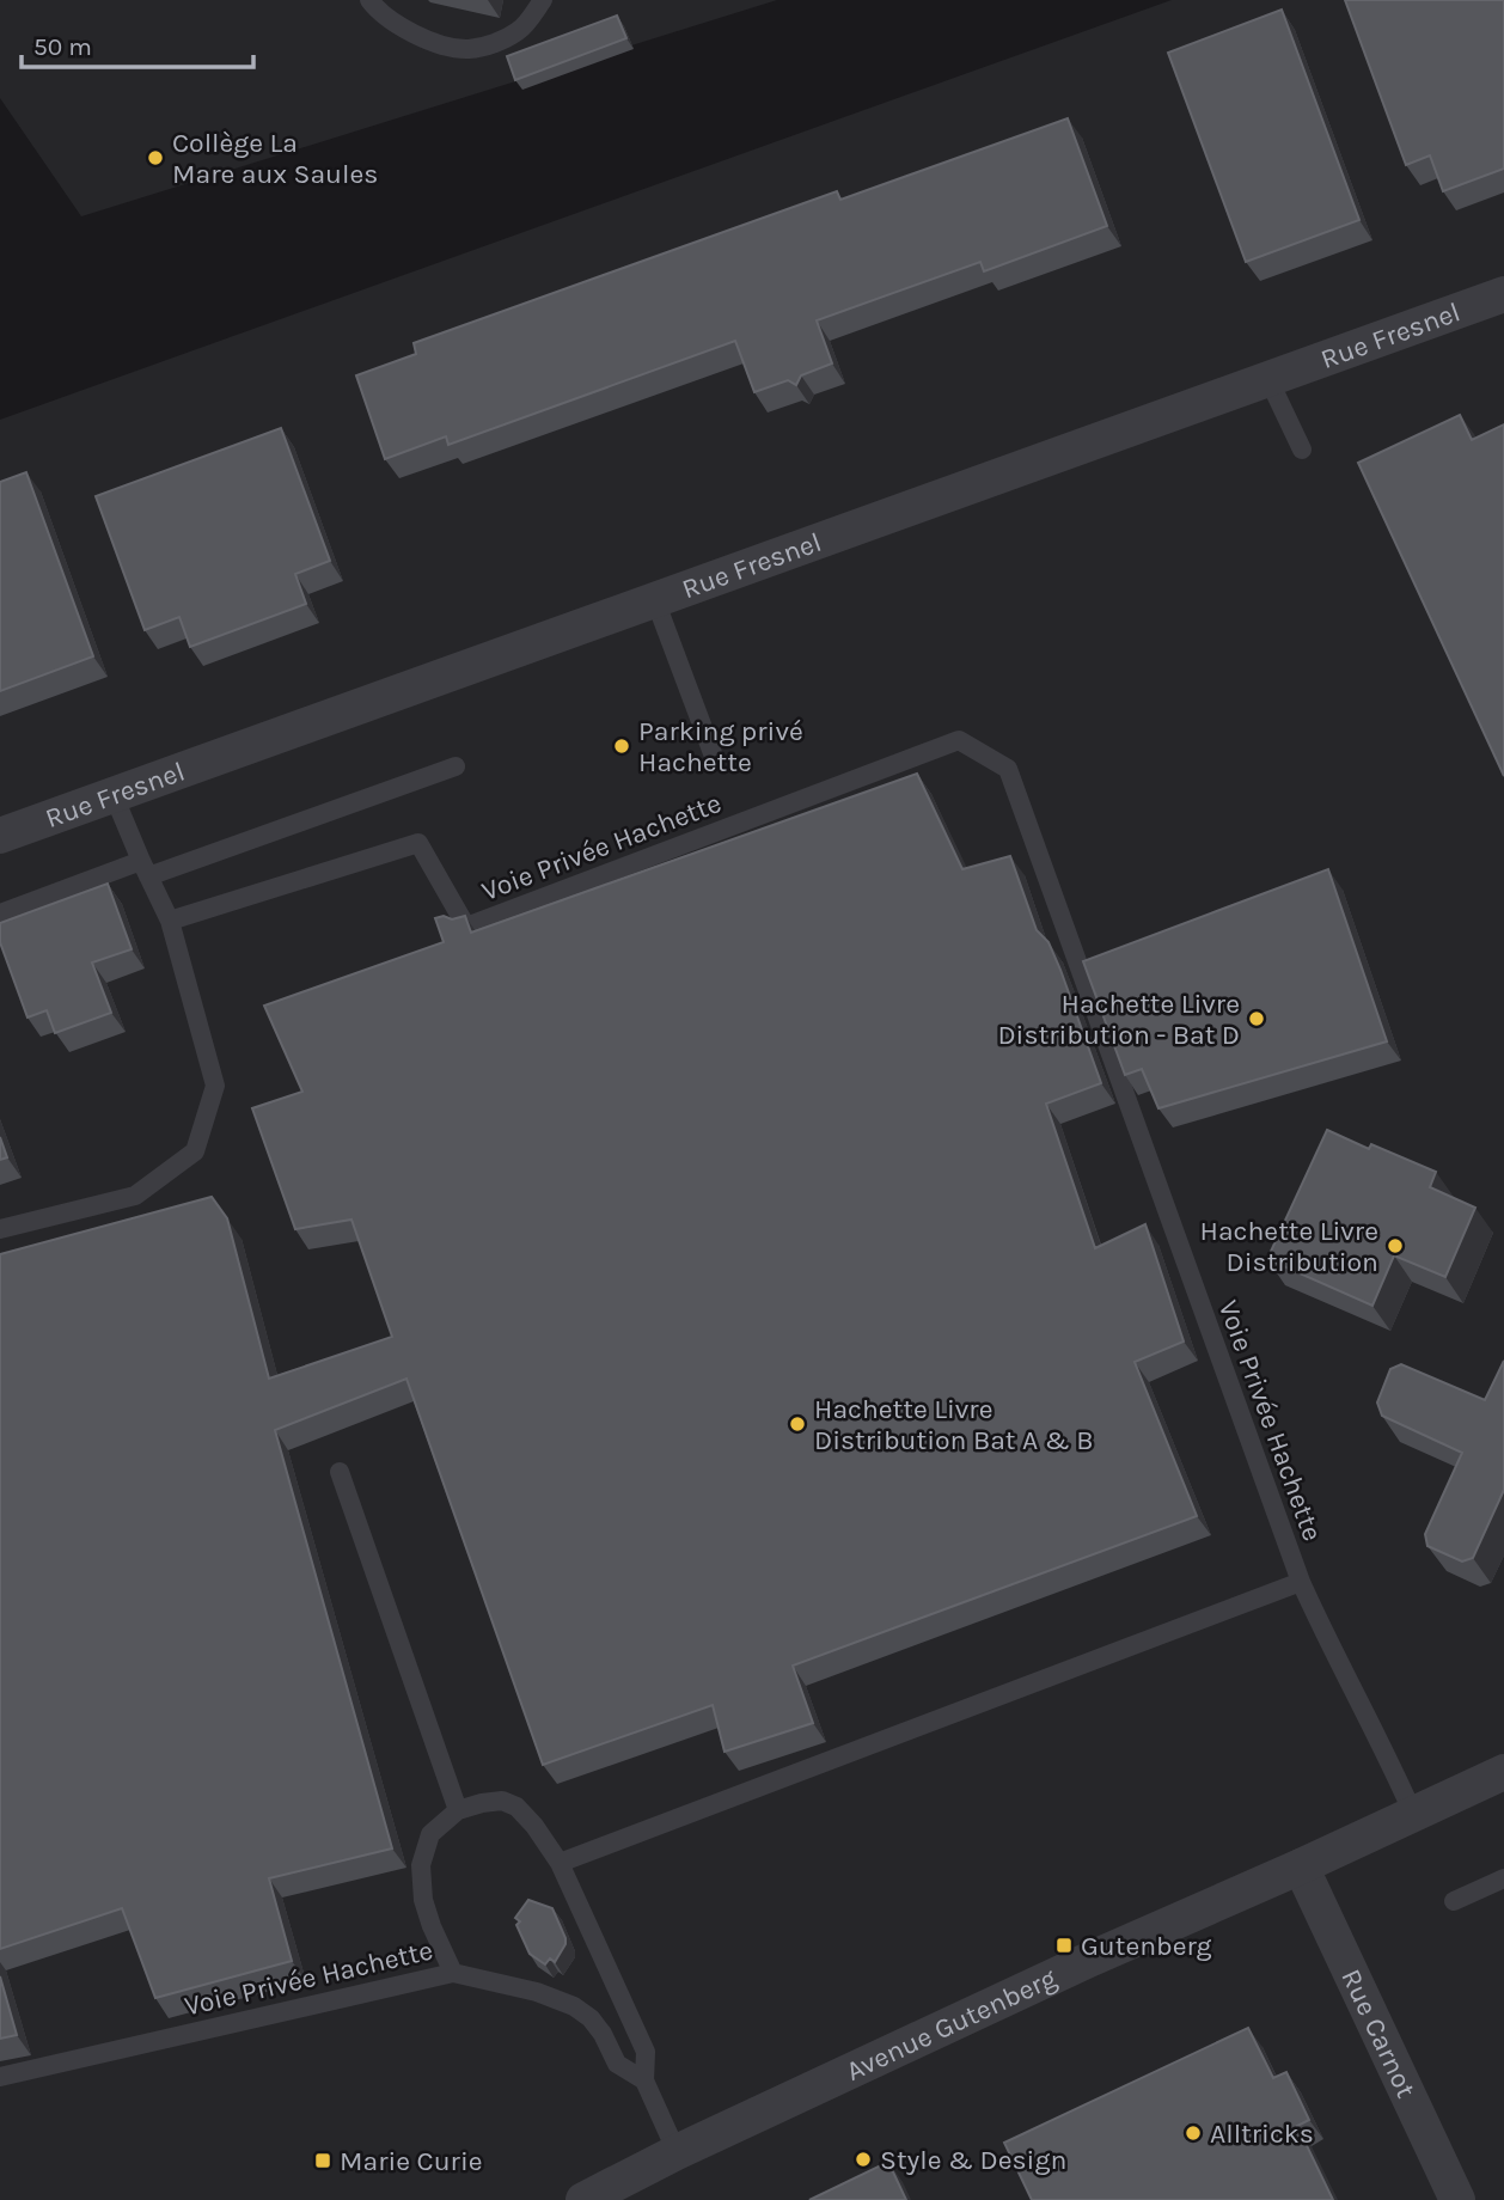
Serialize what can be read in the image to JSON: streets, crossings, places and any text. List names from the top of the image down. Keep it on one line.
{"streets":{"street":["Rue Fresnel","Avenue Gutenberg","Rue Carnot"],"lane":["Voie Privée Hachette"]},"crossings":[["Voie Privée Hachette","Avenue Gutenberg"],["Avenue Gutenberg","Rue Carnot"]],"places":{"other":["Collège La Mare aux Saules","Parking privé Hachette","Hachette Livre Distribution - Bat D","Hachette Livre Distribution","Hachette Livre Distribution Bat A & B","Alltricks","Style & Design"],"transit":["Gutenberg","Marie Curie"]},"scale_bar":"50 m"}
